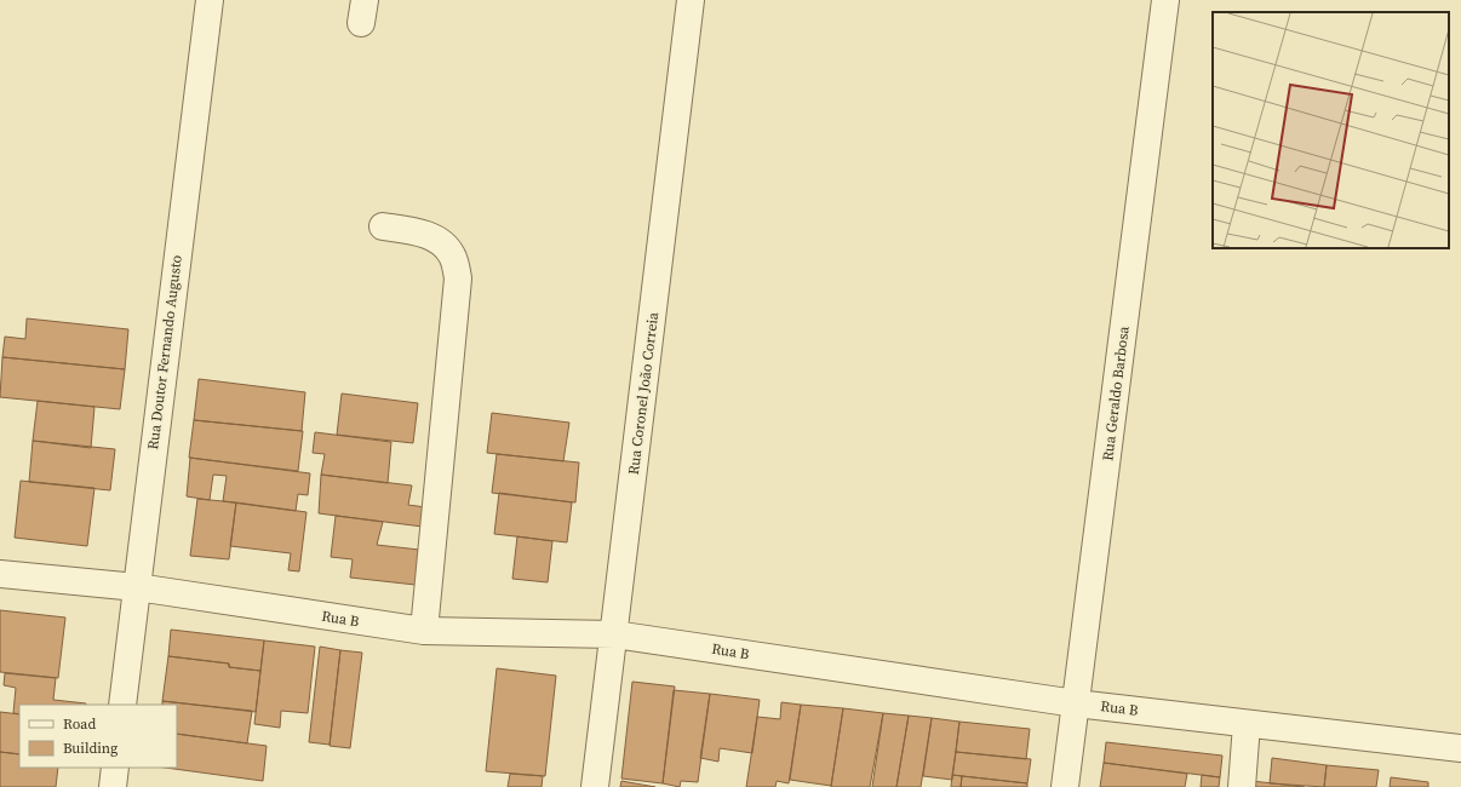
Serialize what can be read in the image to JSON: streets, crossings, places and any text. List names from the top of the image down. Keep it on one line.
{"streets":{"street":["Rua Doutor Fernando Augusto","Rua Coronel João Correia","Rua Geraldo Barbosa","Rua B"]},"crossings":[["Rua Doutor Fernando Augusto","Rua B"],["Rua Coronel João Correia","Rua B"],["Rua Geraldo Barbosa","Rua B"]],"legend":["Road","Building"]}
